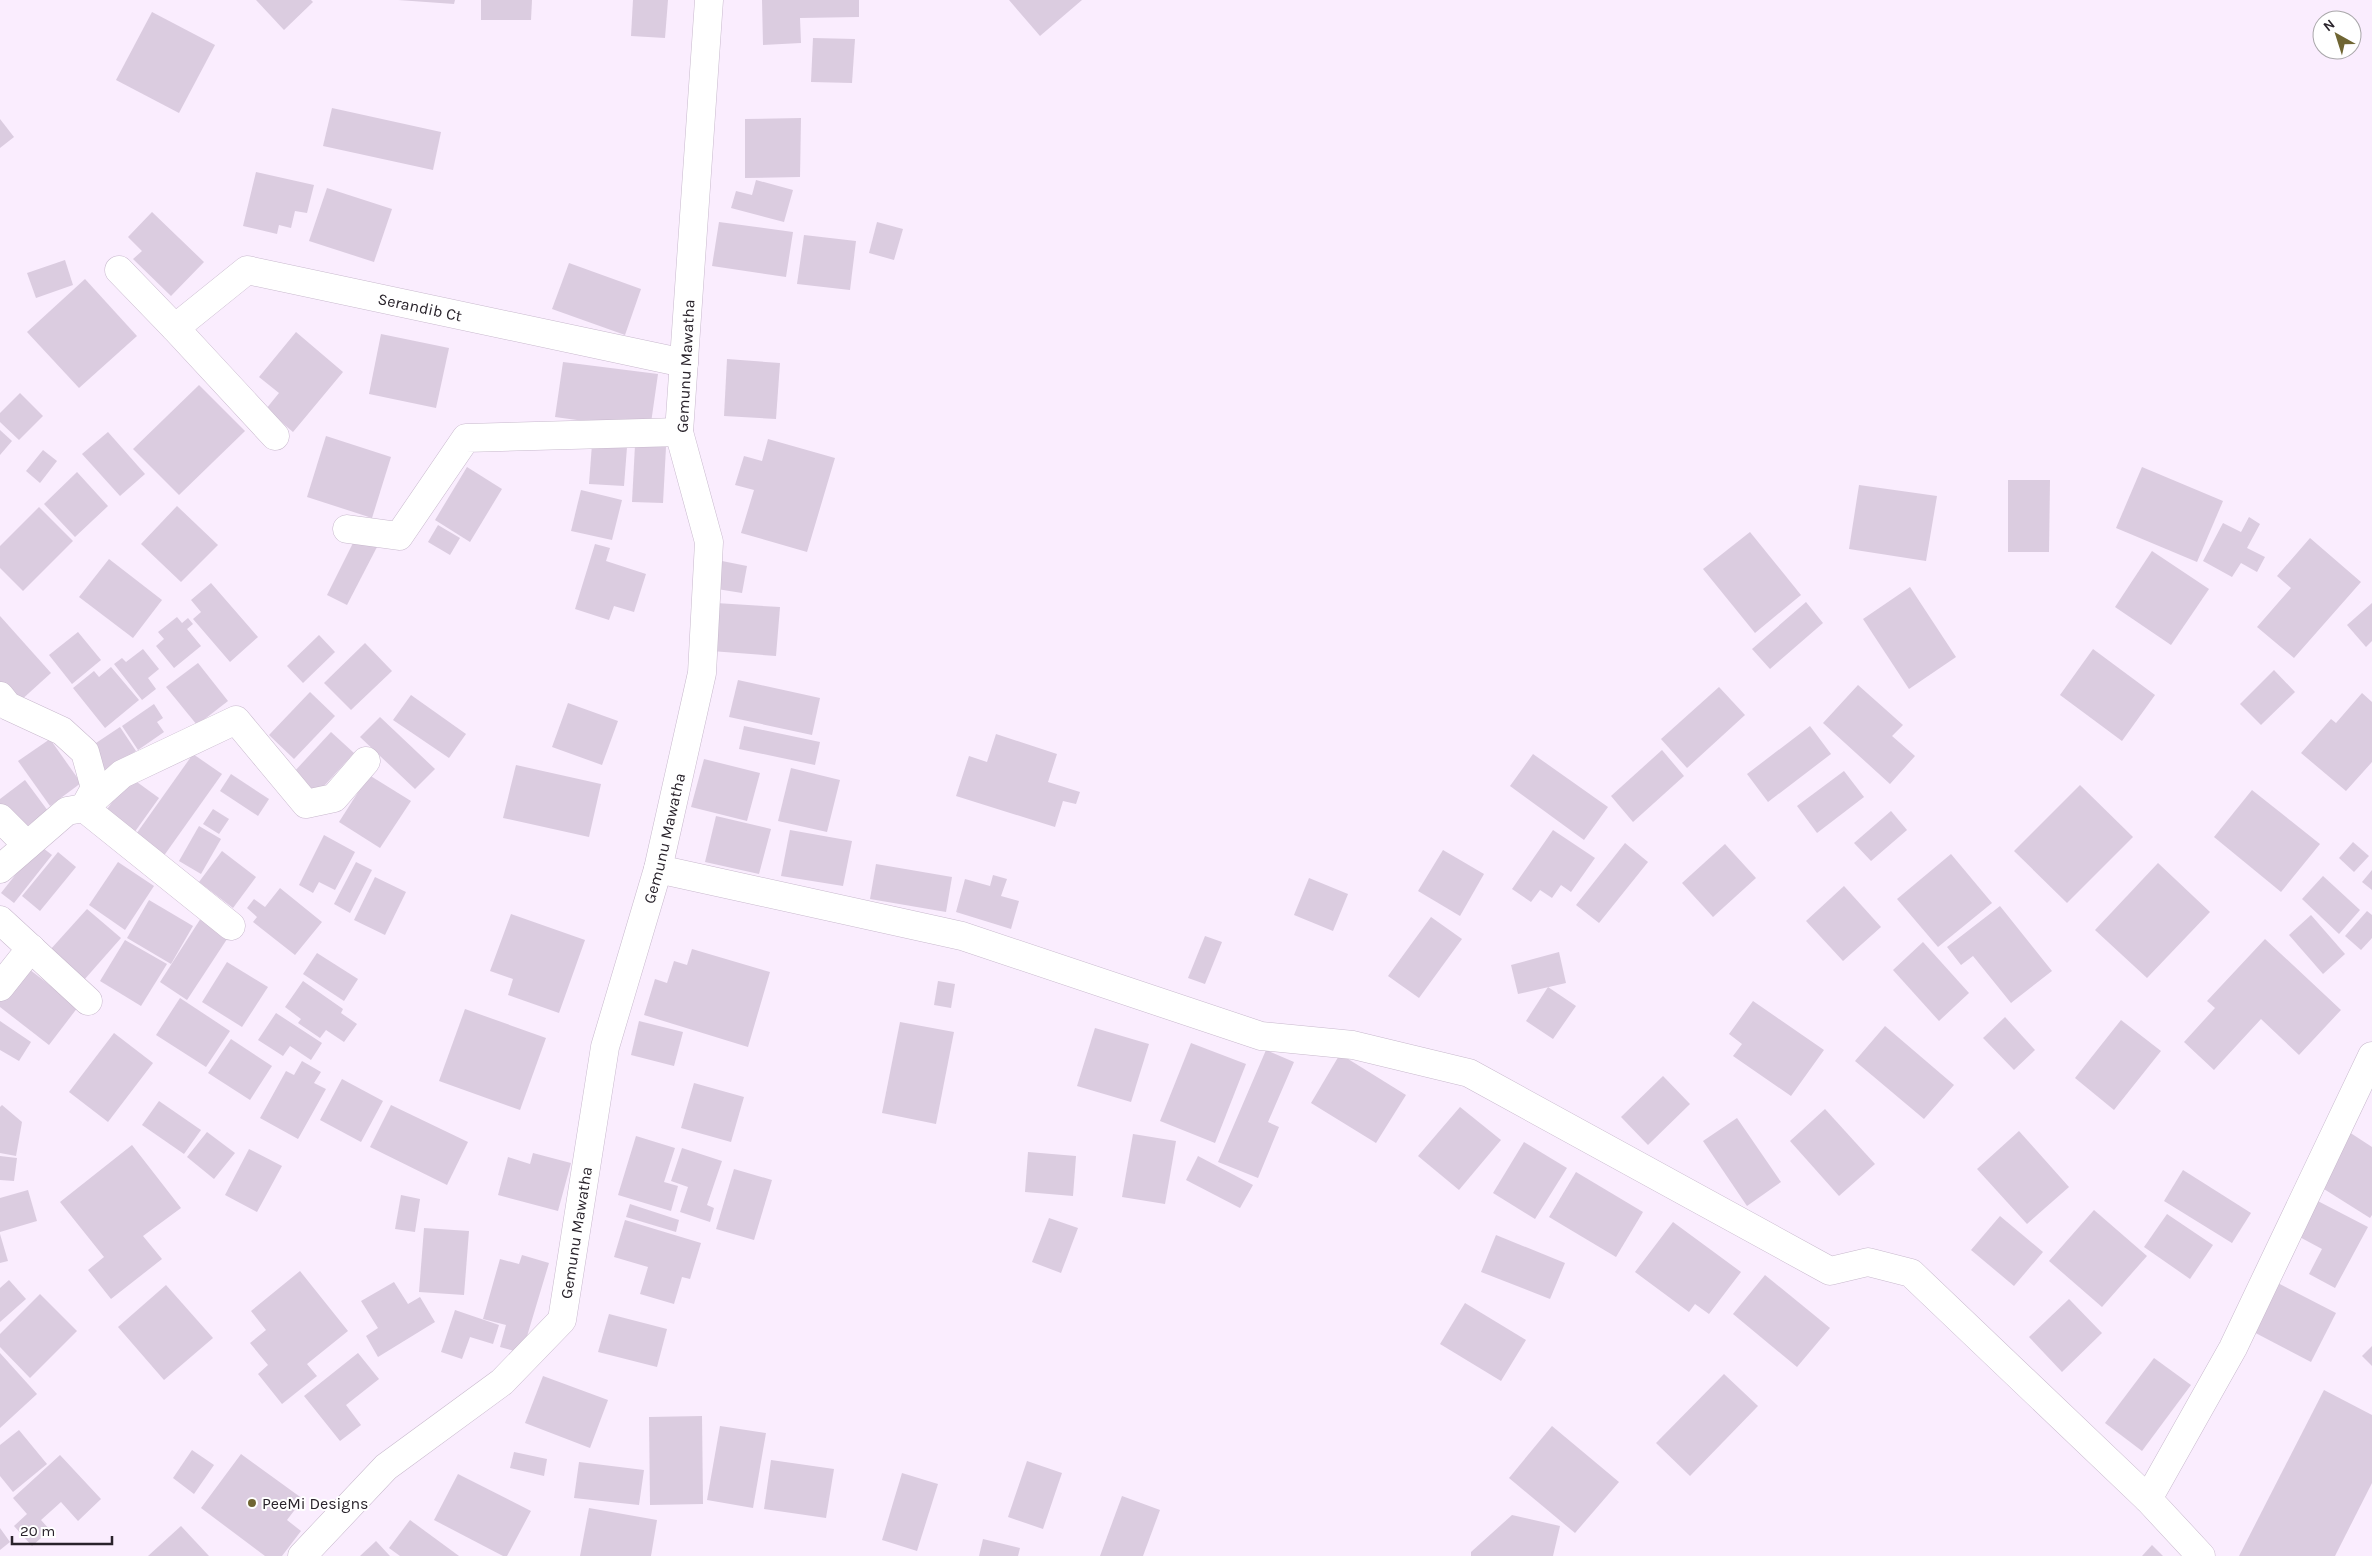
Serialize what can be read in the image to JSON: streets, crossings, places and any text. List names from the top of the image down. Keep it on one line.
{"streets":{"street":["Serandib Ct","Gemunu Mawatha"]},"crossings":[["Serandib Ct","Gemunu Mawatha"]],"places":["PeeMi Designs"],"scale_bar":"20 m","north":"top left"}
